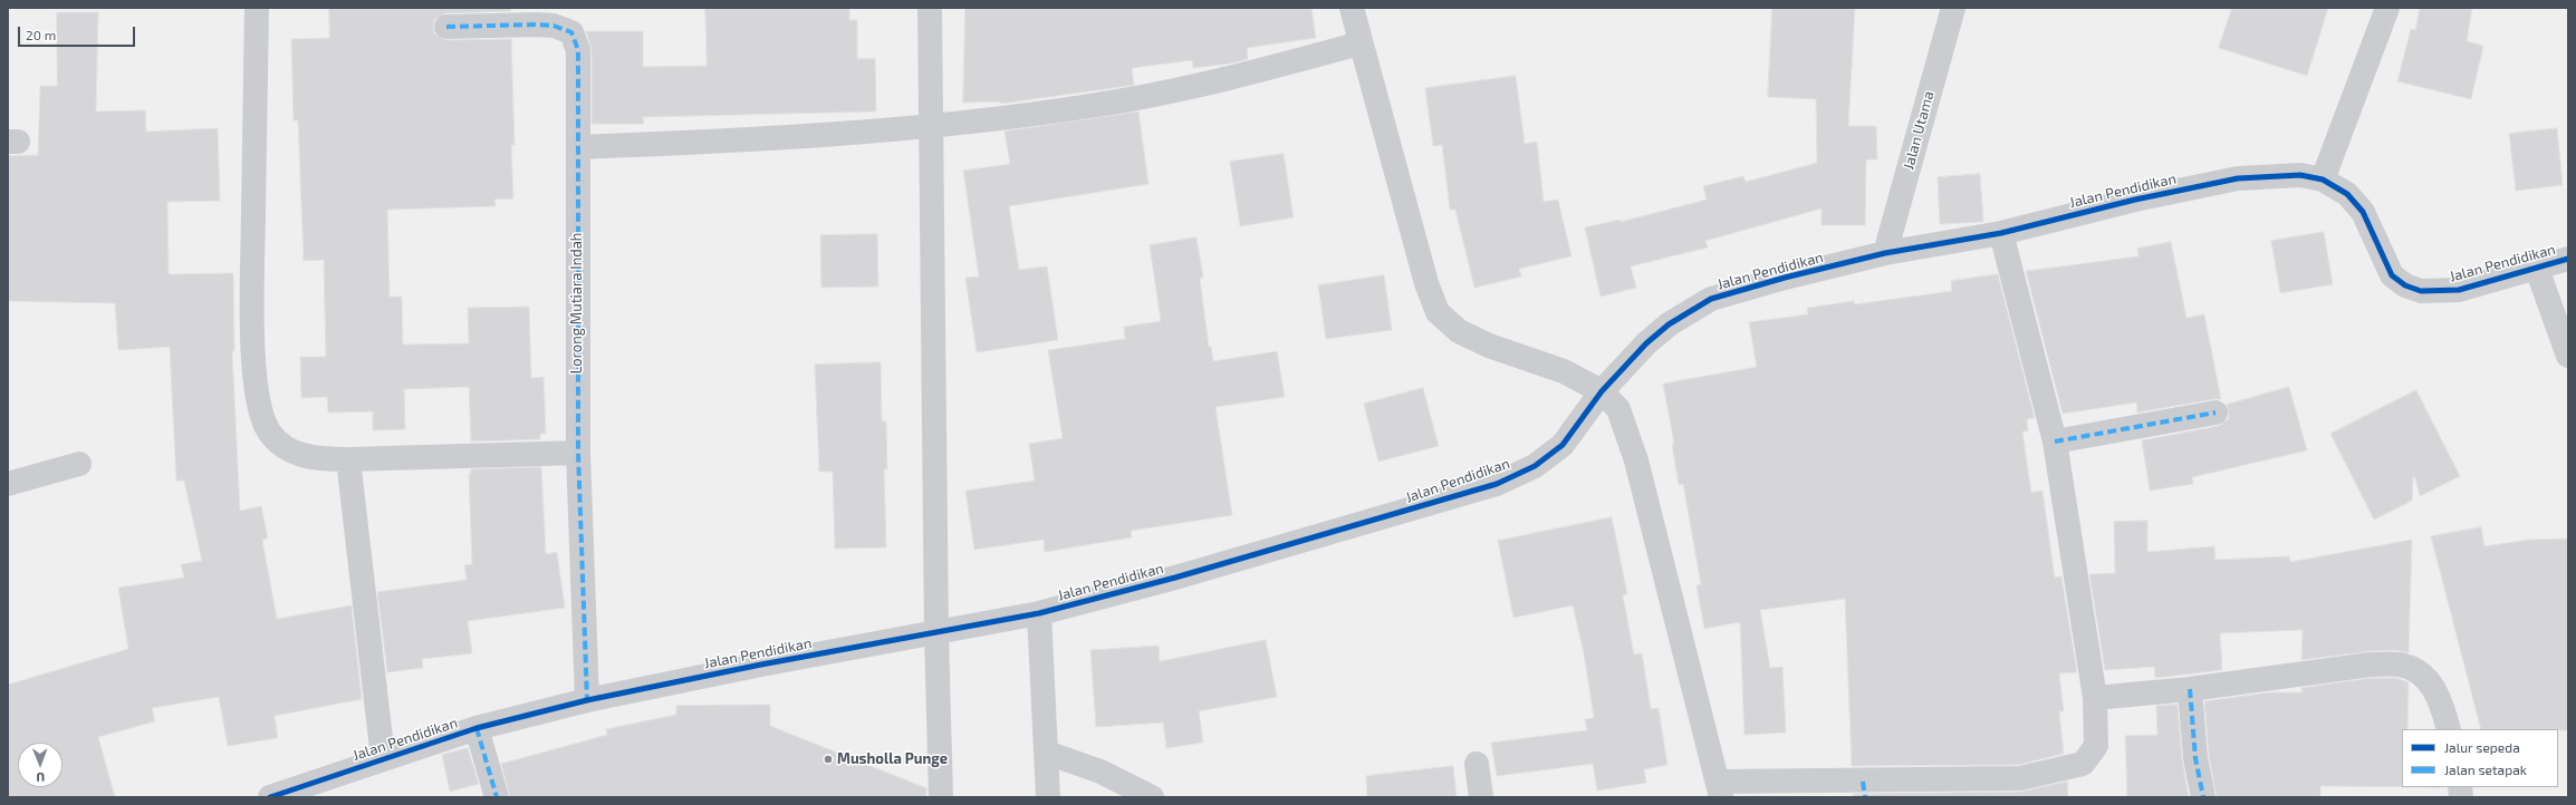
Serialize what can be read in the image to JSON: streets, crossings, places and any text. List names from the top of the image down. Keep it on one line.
{"streets":{"street":["Jalan Utama","Jalan Pendidikan","Lorong Mutiara Indah"]},"crossings":[["Jalan Utama","Jalan Pendidikan"],["Jalan Pendidikan","Lorong Mutiara Indah"]],"places":["Musholla Punge"],"legend":["Jalur sepeda","Jalan setapak"],"scale_bar":"20 m","north":"bottom"}
